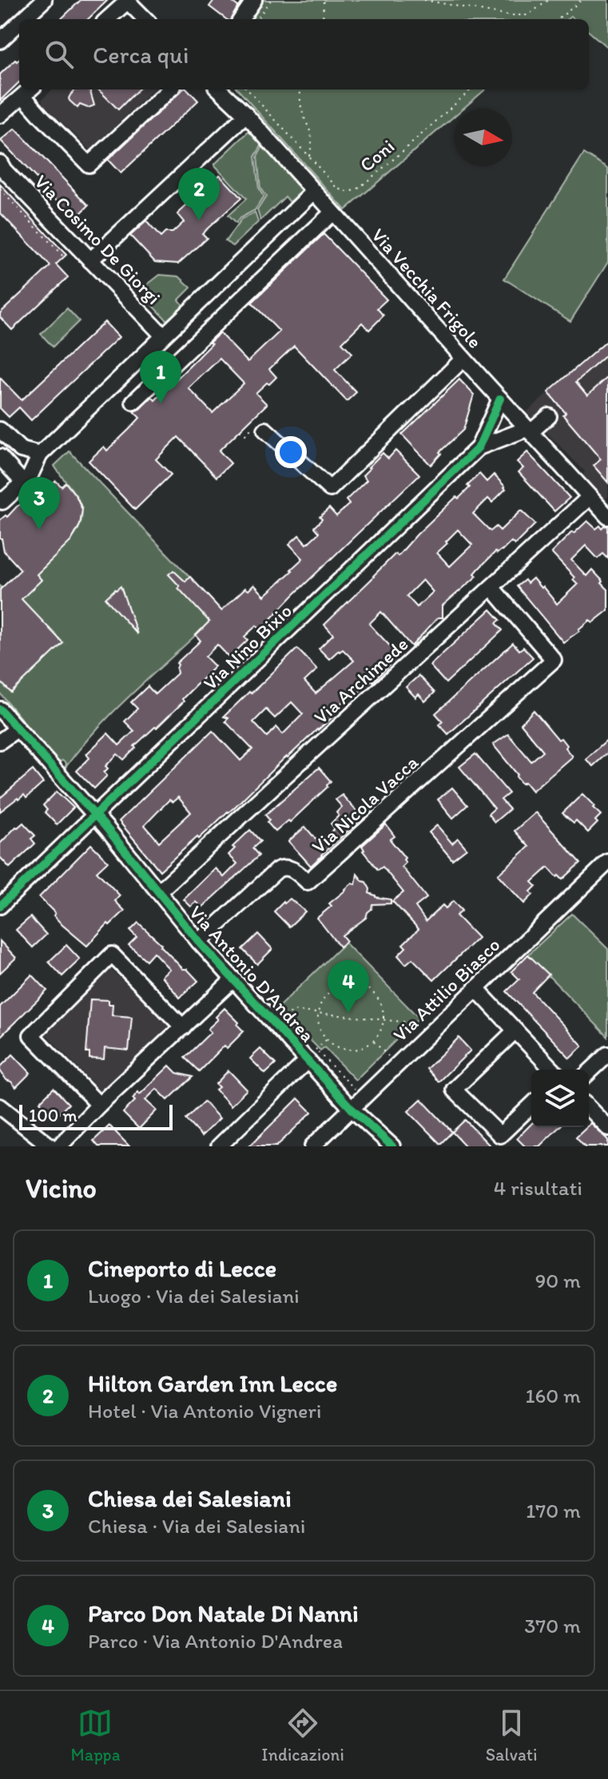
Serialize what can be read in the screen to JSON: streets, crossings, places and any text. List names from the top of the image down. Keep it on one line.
{"streets":{"street":["Via Cosimo De Giorgi","Via Vecchia Frigole","Via Nino Bixio","Via Archimede","Via Nicola Vacca","Via Antonio D'Andrea","Via Attilio Biasco"],"path":["Coni"]},"crossings":[["Via Vecchia Frigole","Via Nino Bixio"],["Via Vecchia Frigole","Via Archimede"],["Via Nino Bixio","Via Antonio D'Andrea"],["Via Archimede","Via Nicola Vacca"],["Via Archimede","Via Antonio D'Andrea"],["Via Nicola Vacca","Via Antonio D'Andrea"],["Via Antonio D'Andrea","Via Attilio Biasco"]],"scale_bar":"100 m","north":"right","page":{"search":"Cerca qui","pins":["2","1","3","4"],"scale":"100 m","heading":["Vicino","4 risultati"],"list":[{"mark":"1","name":"Cineporto di Lecce","note":"Luogo · Via dei Salesiani","value":"90 m"},{"mark":"2","name":"Hilton Garden Inn Lecce","note":"Hotel · Via Antonio Vigneri","value":"160 m"},{"mark":"3","name":"Chiesa dei Salesiani","note":"Chiesa · Via dei Salesiani","value":"170 m"},{"mark":"4","name":"Parco Don Natale Di Nanni","note":"Parco · Via Antonio D'Andrea","value":"370 m"}],"nav":["Mappa","Indicazioni","Salvati"]}}
